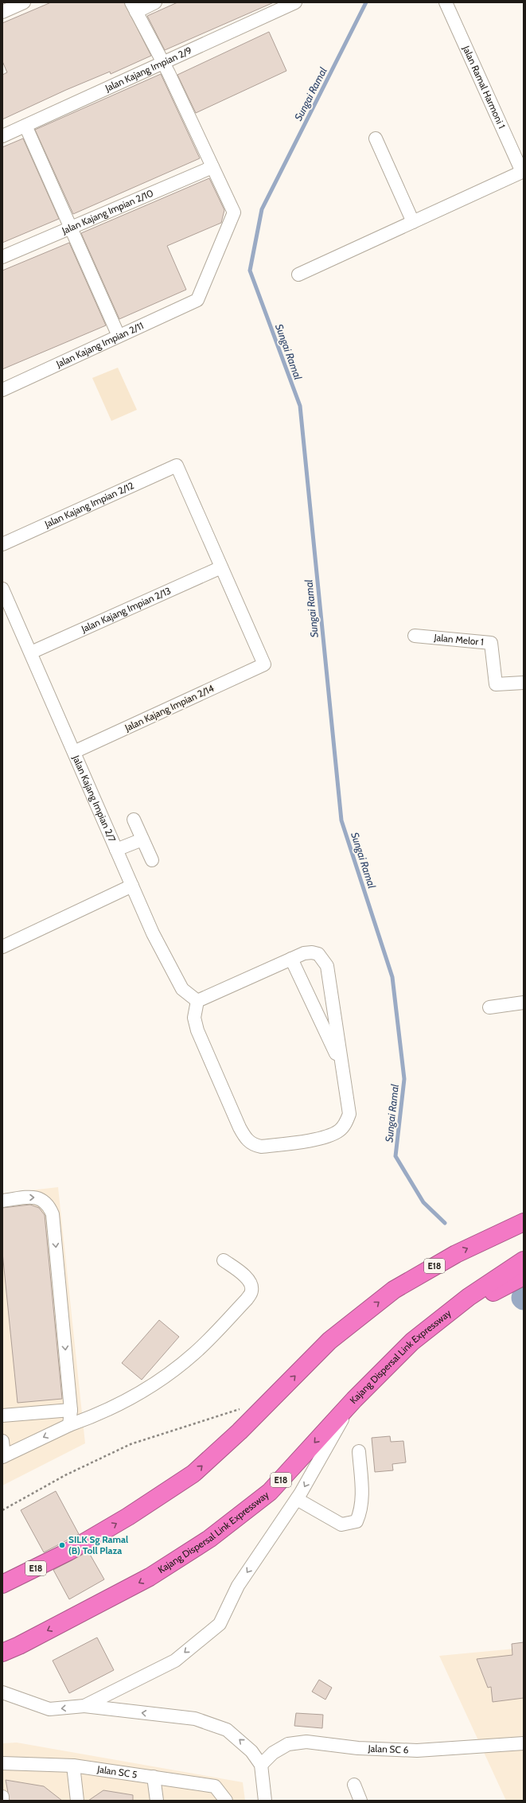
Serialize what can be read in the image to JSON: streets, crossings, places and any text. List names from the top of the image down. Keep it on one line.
{"streets":{"highway":["E18","Kajang Dispersal Link Expressway"],"street":["Jalan Kajang Impian 2/9","Jalan Ramal Harmoni 1","Jalan Kajang Impian 2/10","Jalan Kajang Impian 2/11","Jalan Kajang Impian 2/12","Jalan Kajang Impian 2/13","Jalan Melor 1","Jalan Kajang Impian 2/14","Jalan Kajang Impian 2/7","Jalan SC 6","Jalan SC 5"]},"crossings":[["Jalan Kajang Impian 2/10","Jalan Kajang Impian 2/11"],["Jalan Kajang Impian 2/12","Jalan Kajang Impian 2/13"],["Jalan Kajang Impian 2/12","Jalan Kajang Impian 2/14"],["Jalan Kajang Impian 2/13","Jalan Kajang Impian 2/14"],["Jalan Kajang Impian 2/13","Jalan Kajang Impian 2/7"],["Jalan Kajang Impian 2/14","Jalan Kajang Impian 2/7"]],"water":["Sungai Ramal"],"places":["SILK Sg Ramal (B) Toll Plaza"]}
